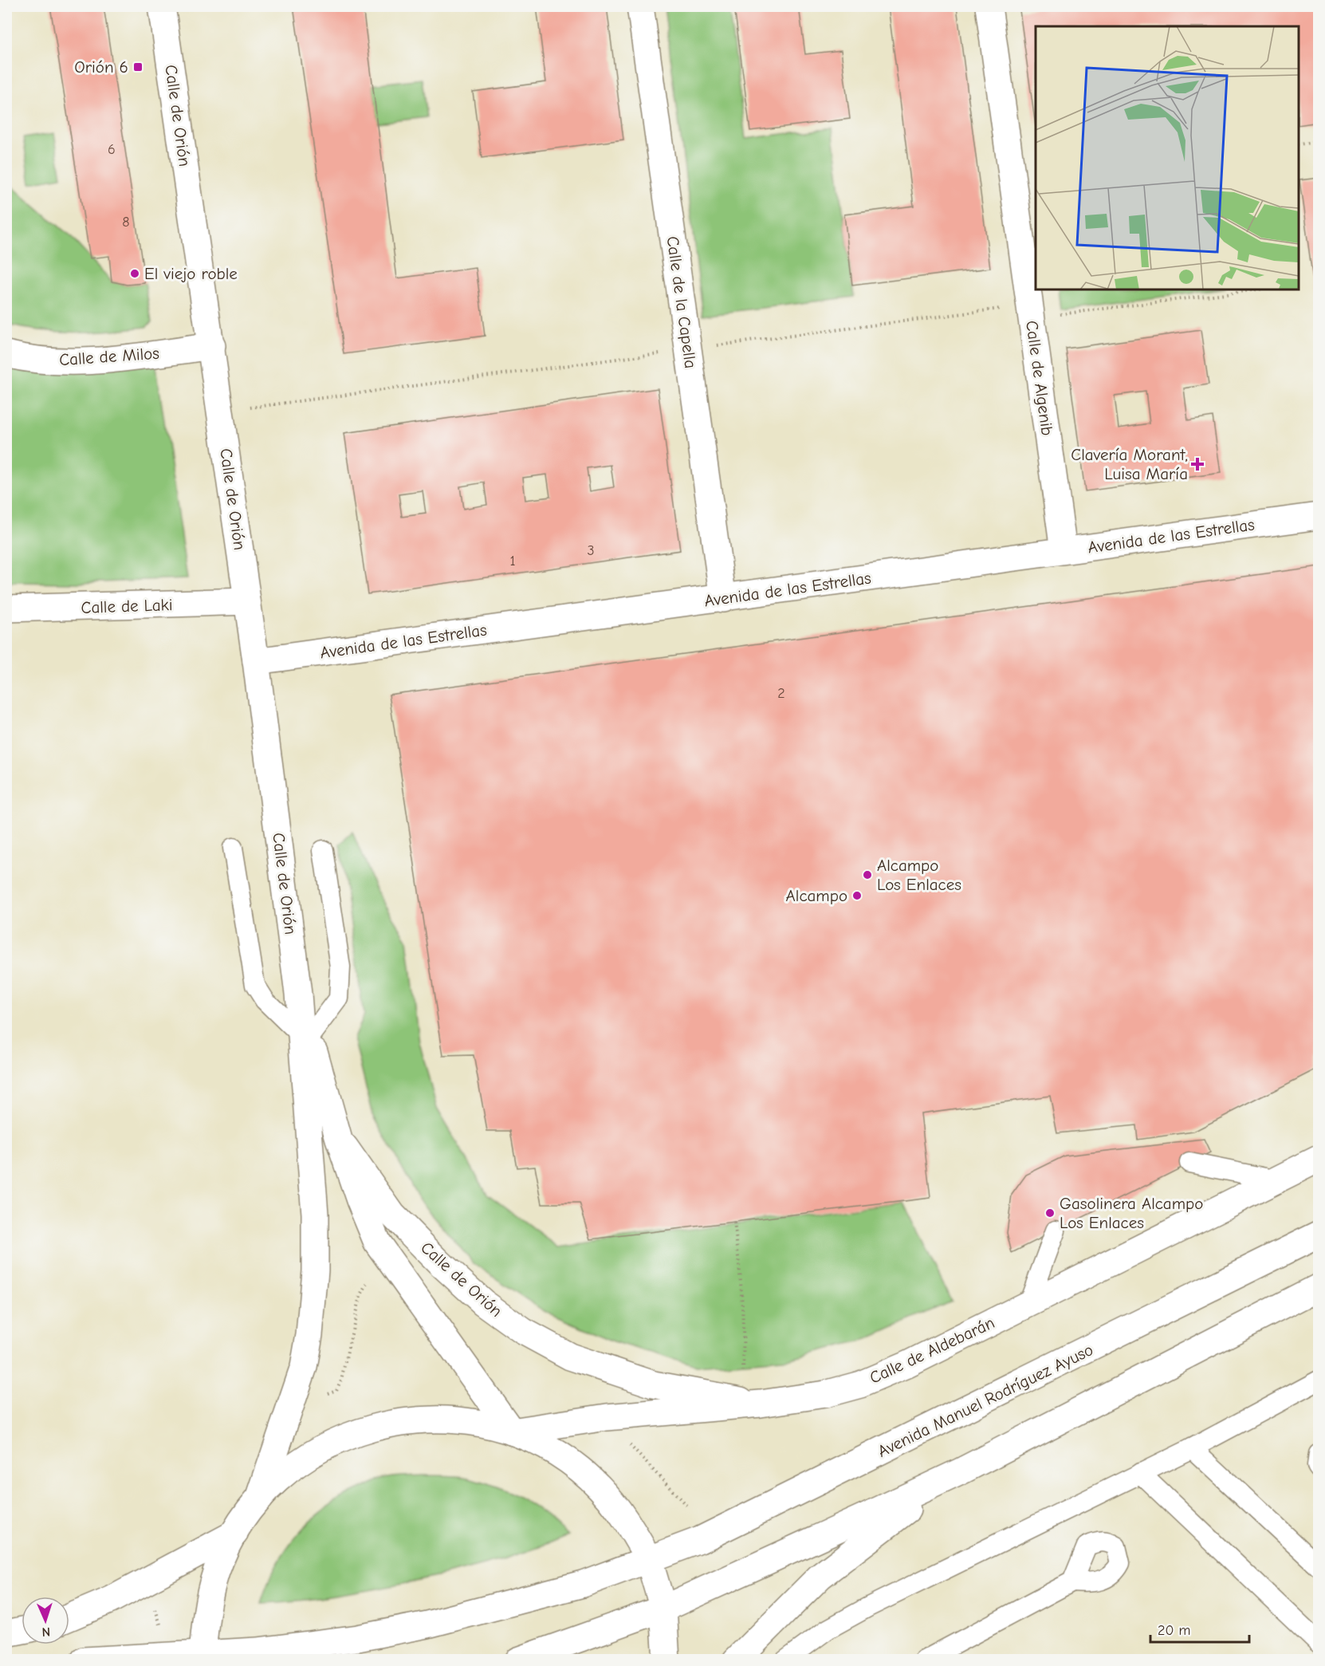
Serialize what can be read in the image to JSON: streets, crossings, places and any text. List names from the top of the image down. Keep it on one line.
{"streets":{"main road":["Calle de Orión","Calle de la Capella","Calle de Milos","Calle de Algenib","Avenida de las Estrellas","Calle de Laki","Calle de Aldebarán","Avenida Manuel Rodríguez Ayuso"]},"crossings":[["Calle de Orión","Calle de Milos"],["Calle de Orión","Avenida de las Estrellas"],["Calle de Orión","Calle de Laki"],["Calle de Orión","Calle de Aldebarán"],["Calle de la Capella","Avenida de las Estrellas"],["Calle de Algenib","Avenida de las Estrellas"]],"places":{"transit":["Orión 6"],"other":["El viejo roble","Alcampo Los Enlaces","Alcampo","Gasolinera Alcampo Los Enlaces"],"health":["Clavería Morant, Luisa María"]},"house_numbers":["6","8","3","1","2"],"scale_bar":"20 m","north":"bottom"}
